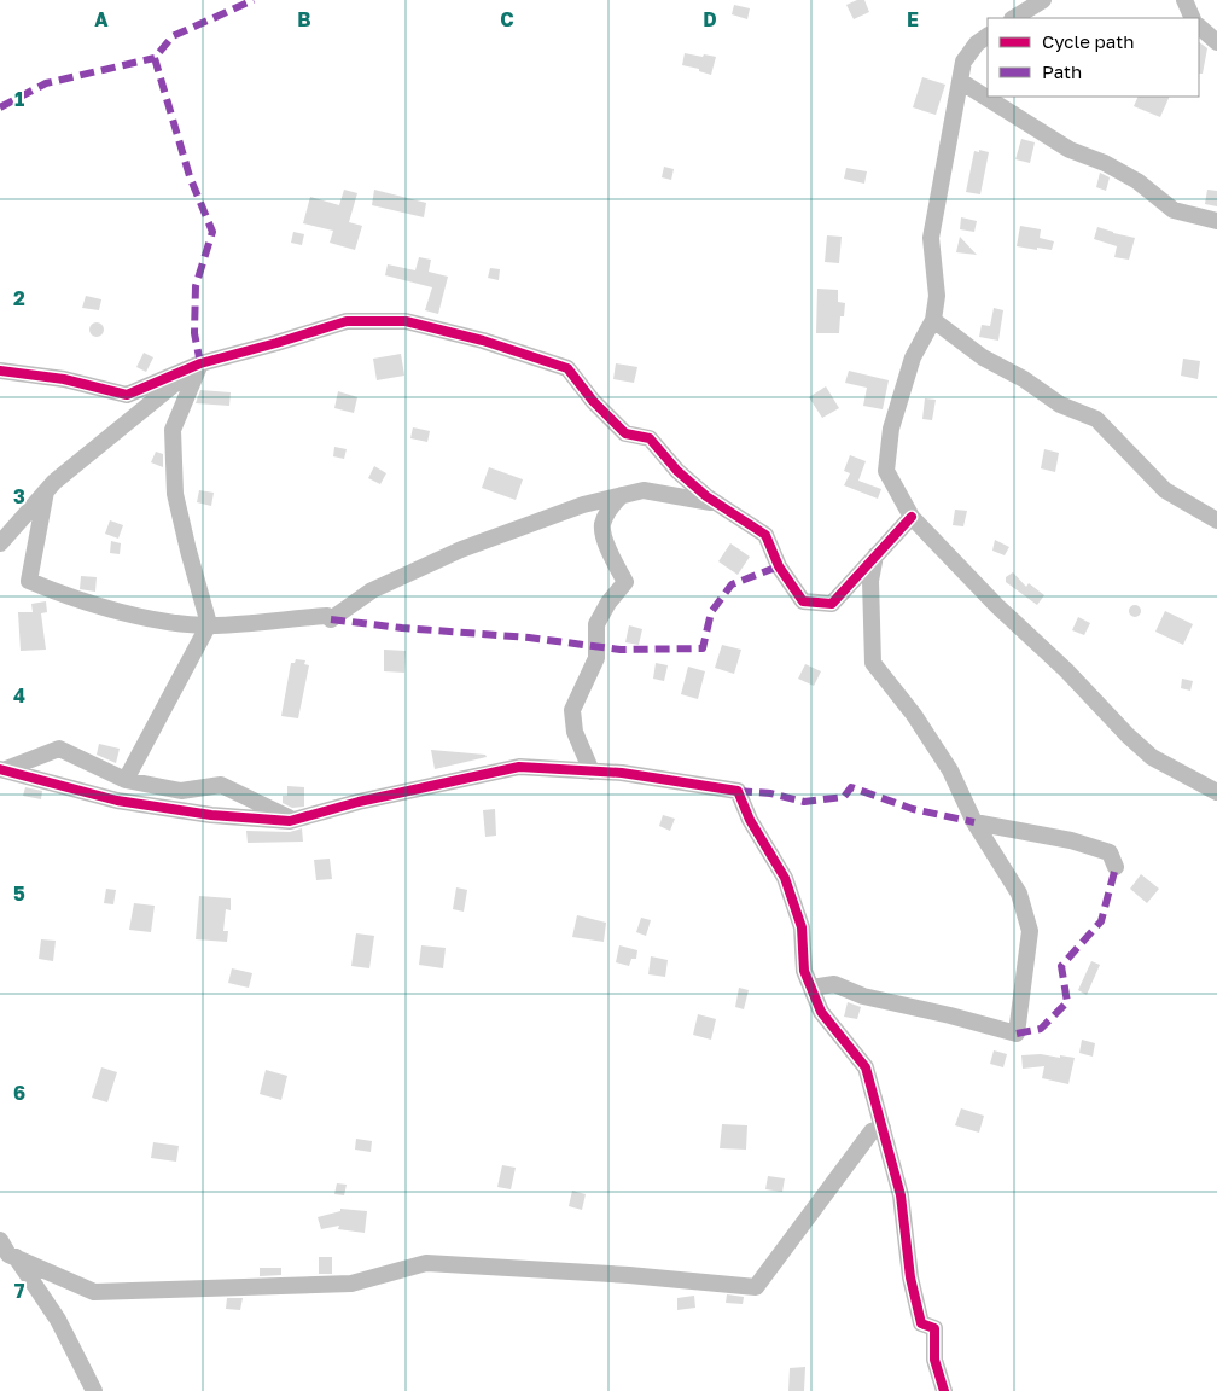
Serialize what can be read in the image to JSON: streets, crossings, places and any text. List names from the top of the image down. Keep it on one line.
{"legend":["Cycle path","Path"],"grid":{"columns":["A","B","C","D","E"],"rows":["1","2","3","4","5","6","7"]}}
